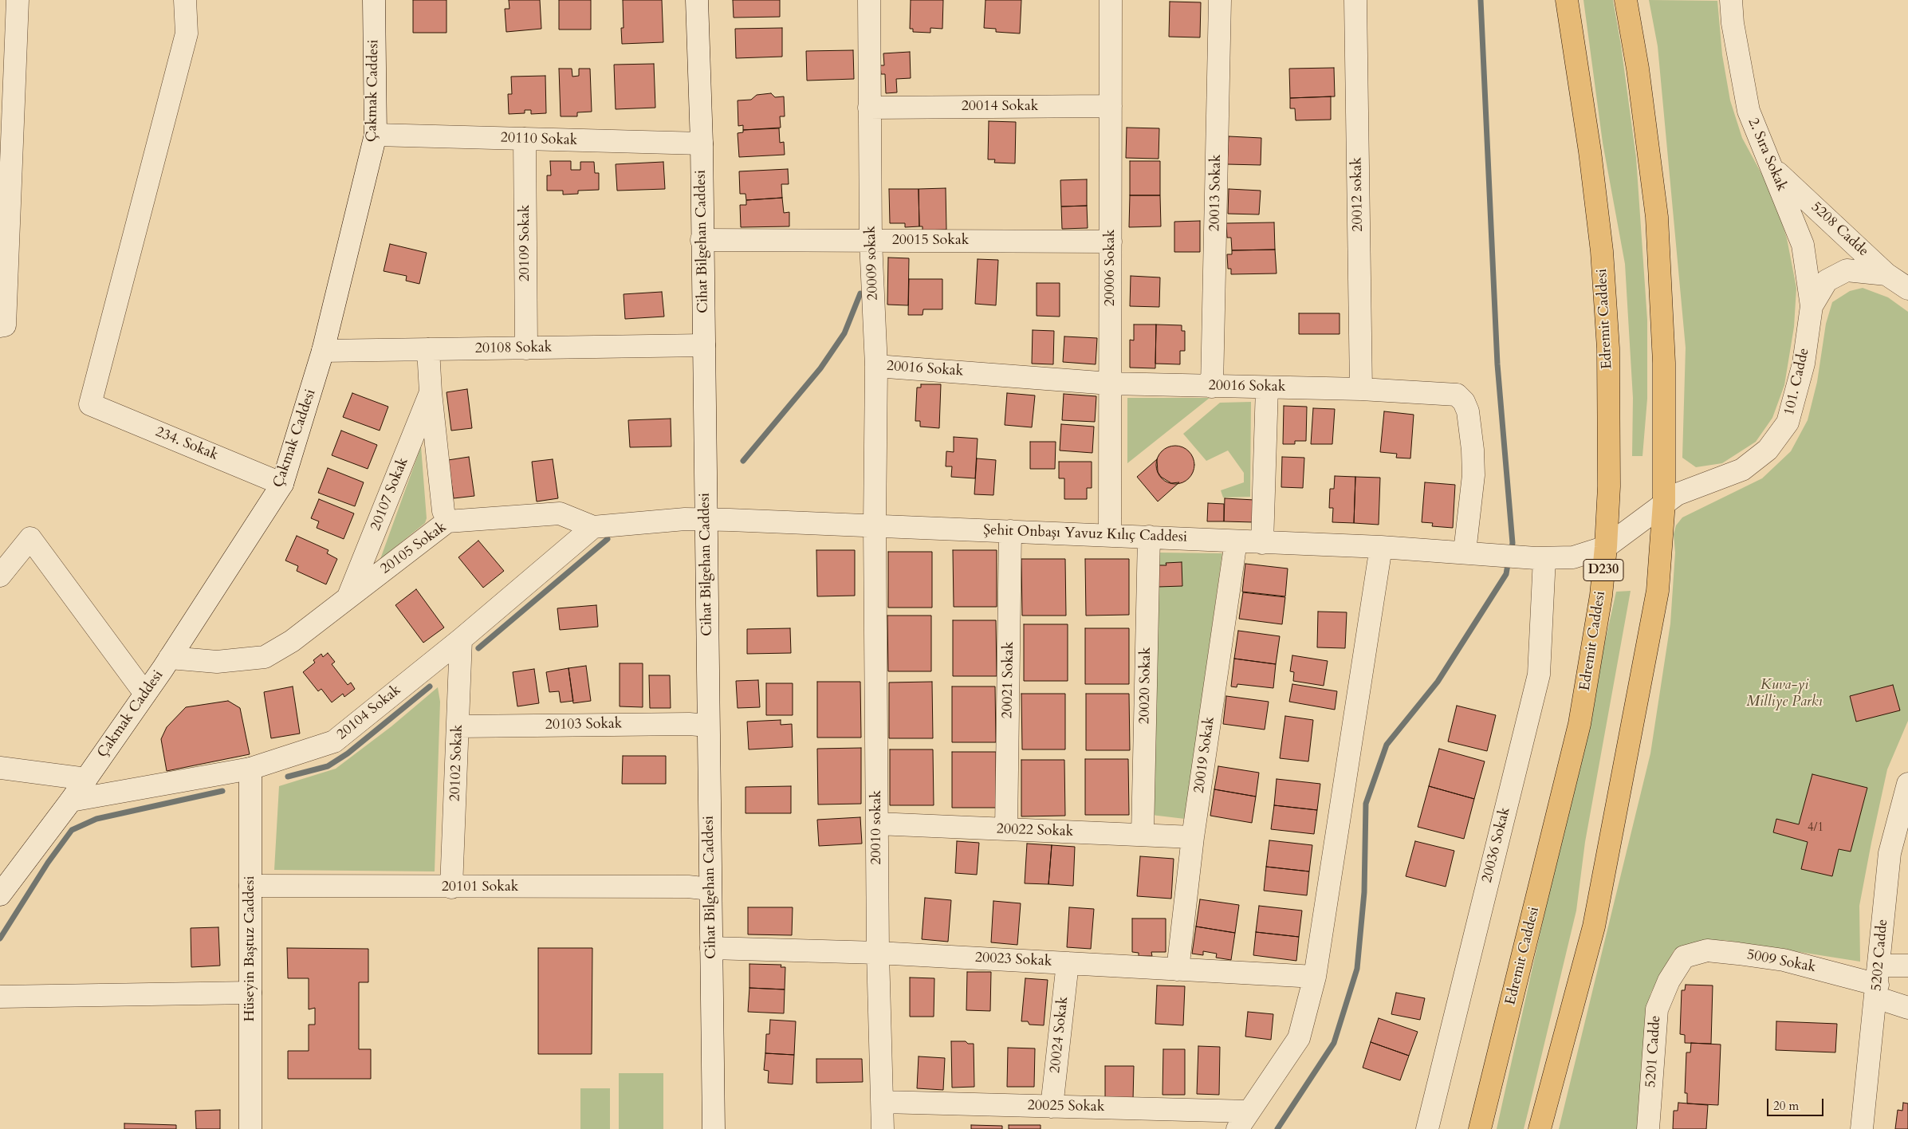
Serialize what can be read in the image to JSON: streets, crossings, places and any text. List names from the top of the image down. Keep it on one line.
{"streets":{"highway":["Edremit Caddesi","D230"],"street":["Çakmak Caddesi","20014 Sokak","20110 Sokak","2. Sıra Sokak","20013 Sokak","20012 sokak","5208 Cadde","20015 Sokak","Cihat Bilgehan Caddesi","20109 Sokak","20009 sokak","20006 Sokak","20108 Sokak","20016 Sokak","101. Cadde","234. Sokak","20107 Sokak","Şehit Onbaşı Yavuz Kılıç Caddesi","20105 Sokak","20021 Sokak","20020 Sokak","20104 Sokak","20103 Sokak","20019 Sokak","20102 Sokak","20010 sokak","20022 Sokak","20036 Sokak","20101 Sokak","Hüseyin Baştuz Caddesi","5202 Cadde","20023 Sokak","5009 Sokak","20024 Sokak","5201 Cadde","20025 Sokak"]},"crossings":[["Çakmak Caddesi","20110 Sokak"],["Çakmak Caddesi","20108 Sokak"],["Çakmak Caddesi","234. Sokak"],["Çakmak Caddesi","20105 Sokak"],["Çakmak Caddesi","20104 Sokak"],["20014 Sokak","20009 sokak"],["20014 Sokak","20006 Sokak"],["20110 Sokak","Cihat Bilgehan Caddesi"],["20110 Sokak","20109 Sokak"],["2. Sıra Sokak","5208 Cadde"],["2. Sıra Sokak","101. Cadde"],["20013 Sokak","20016 Sokak"],["20012 sokak","20016 Sokak"],["5208 Cadde","101. Cadde"],["20015 Sokak","Cihat Bilgehan Caddesi"],["20015 Sokak","20009 sokak"],["20015 Sokak","20006 Sokak"],["Cihat Bilgehan Caddesi","20108 Sokak"],["Cihat Bilgehan Caddesi","Şehit Onbaşı Yavuz Kılıç Caddesi"],["Cihat Bilgehan Caddesi","20105 Sokak"],["Cihat Bilgehan Caddesi","20103 Sokak"],["Cihat Bilgehan Caddesi","20101 Sokak"],["Cihat Bilgehan Caddesi","20023 Sokak"],["20109 Sokak","20108 Sokak"],["20009 sokak","20016 Sokak"],["20009 sokak","Şehit Onbaşı Yavuz Kılıç Caddesi"],["20009 sokak","20010 sokak"],["20006 Sokak","20016 Sokak"],["20006 Sokak","Şehit Onbaşı Yavuz Kılıç Caddesi"],["Edremit Caddesi","101. Cadde"],["20016 Sokak","Şehit Onbaşı Yavuz Kılıç Caddesi"],["101. Cadde","Şehit Onbaşı Yavuz Kılıç Caddesi"],["101. Cadde","20036 Sokak"],["20107 Sokak","20105 Sokak"],["Şehit Onbaşı Yavuz Kılıç Caddesi","20105 Sokak"],["Şehit Onbaşı Yavuz Kılıç Caddesi","20021 Sokak"],["Şehit Onbaşı Yavuz Kılıç Caddesi","20020 Sokak"],["Şehit Onbaşı Yavuz Kılıç Caddesi","20019 Sokak"],["Şehit Onbaşı Yavuz Kılıç Caddesi","20010 sokak"],["Şehit Onbaşı Yavuz Kılıç Caddesi","20036 Sokak"],["20105 Sokak","20104 Sokak"],["20021 Sokak","20022 Sokak"],["20020 Sokak","20022 Sokak"],["20104 Sokak","20102 Sokak"],["20104 Sokak","Hüseyin Baştuz Caddesi"],["20103 Sokak","20102 Sokak"],["20019 Sokak","20022 Sokak"],["20019 Sokak","20023 Sokak"],["20102 Sokak","20101 Sokak"],["20010 sokak","20022 Sokak"],["20010 sokak","20023 Sokak"],["20010 sokak","20025 Sokak"],["20101 Sokak","Hüseyin Baştuz Caddesi"],["5202 Cadde","5009 Sokak"],["20023 Sokak","20024 Sokak"],["5009 Sokak","5201 Cadde"],["20024 Sokak","20025 Sokak"]],"parks":["Kuva-yi Milliye Parkı"],"house_numbers":["4/1"],"scale_bar":"20 m"}
